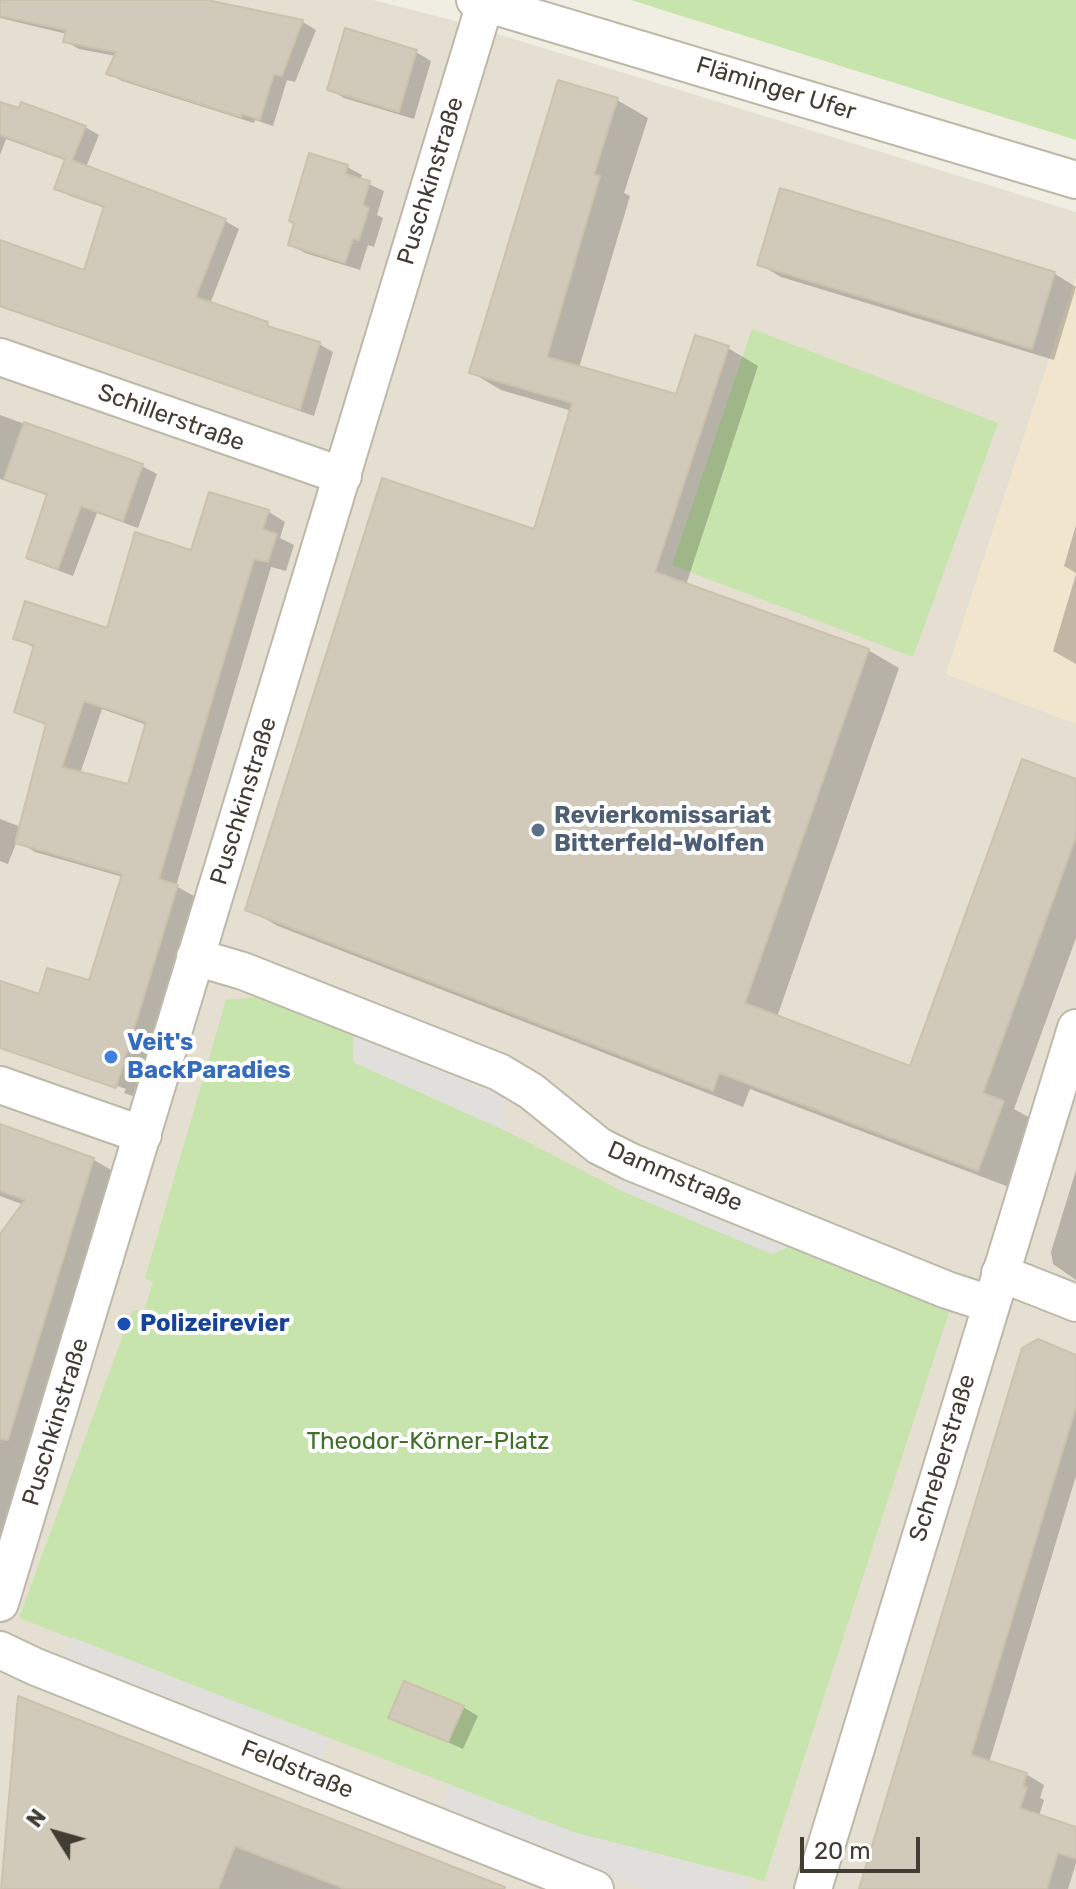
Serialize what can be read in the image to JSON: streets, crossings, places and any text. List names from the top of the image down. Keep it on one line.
{"streets":{"street":["Fläminger Ufer","Puschkinstraße","Schillerstraße","Dammstraße","Schreberstraße","Feldstraße"]},"crossings":[["Fläminger Ufer","Puschkinstraße"],["Puschkinstraße","Schillerstraße"],["Puschkinstraße","Dammstraße"],["Dammstraße","Schreberstraße"]],"parks":["Theodor-Körner-Platz"],"places":["Revierkomissariat Bitterfeld-Wolfen","Veit's BackParadies","Polizeirevier"],"scale_bar":"20 m","north":"top left"}
